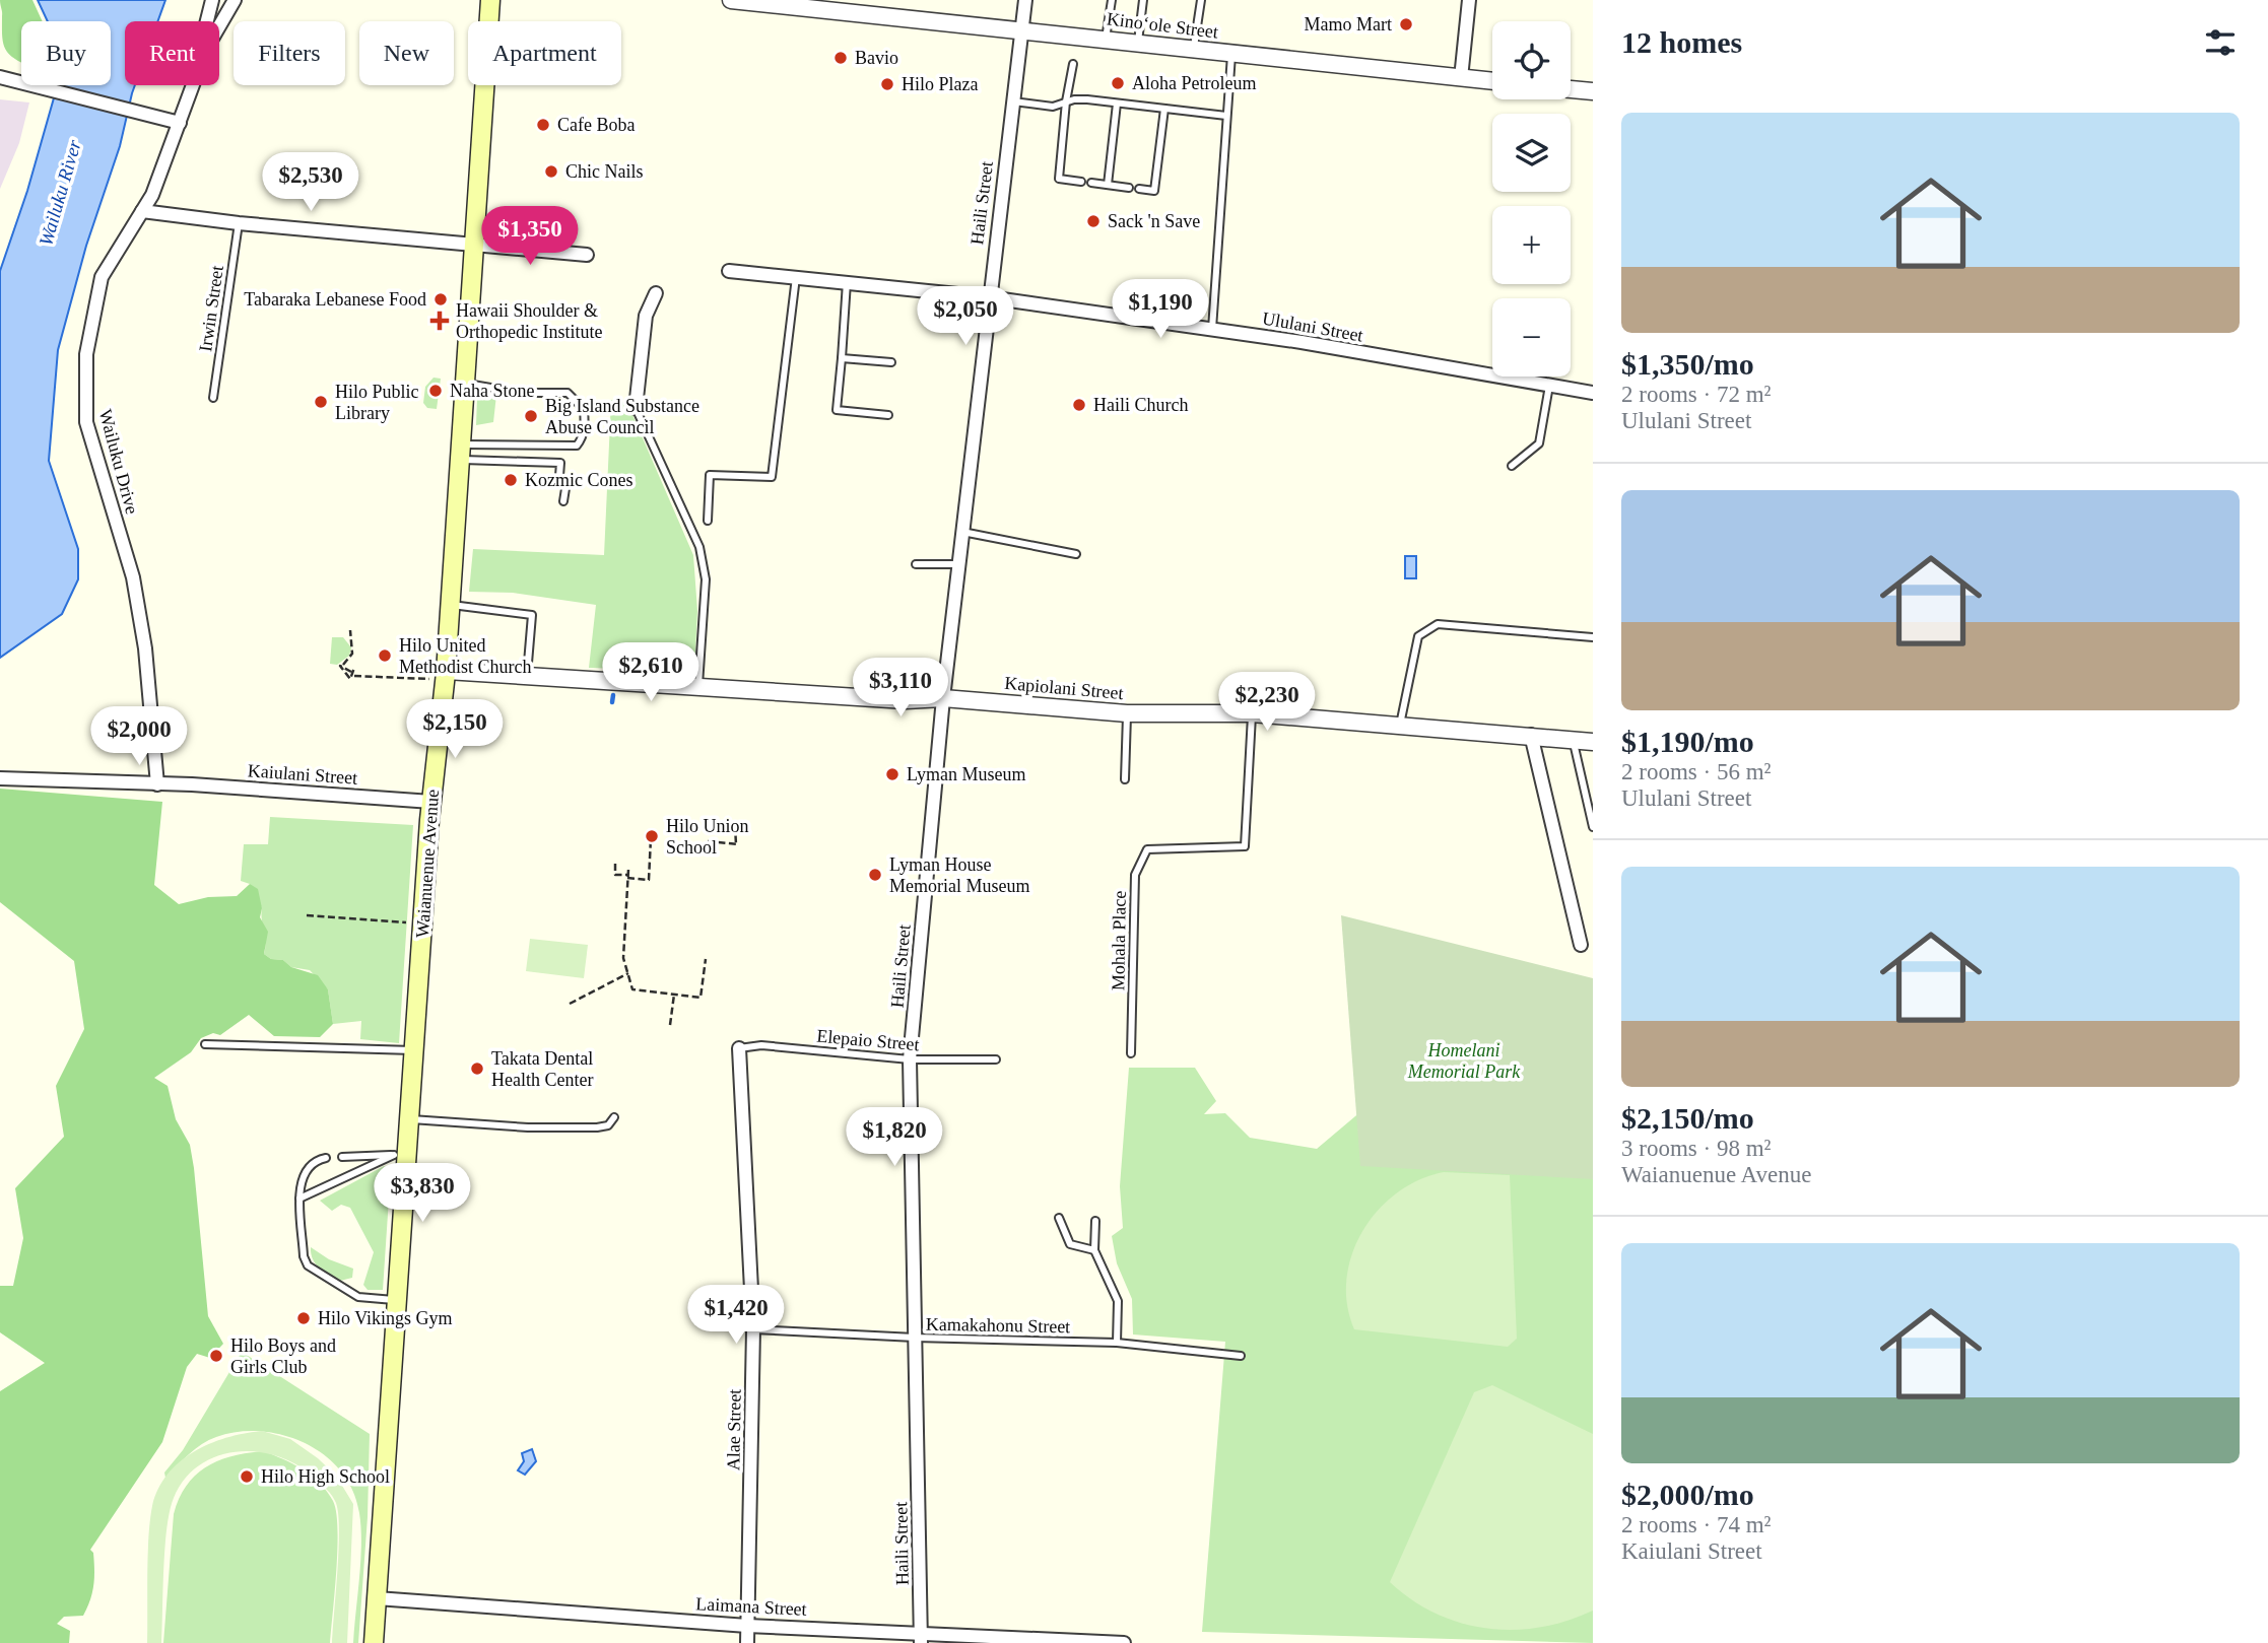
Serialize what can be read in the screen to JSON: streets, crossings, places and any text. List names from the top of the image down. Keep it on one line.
{"streets":{"main road":["Waianuenue Avenue"],"street":["Kinoʻole Street","Haili Street","Ululani Street","Wailuku Drive","Kapiolani Street","Kaiulani Street","Alae Street","Laimana Street"],"lane":["Irwin Street","Mohala Place","Elepaio Street","Kamakahonu Street"]},"crossings":[["Kinoʻole Street","Haili Street"],["Haili Street","Ululani Street"],["Haili Street","Kapiolani Street"],["Haili Street","Elepaio Street"],["Haili Street","Kamakahonu Street"],["Haili Street","Laimana Street"],["Wailuku Drive","Kaiulani Street"],["Kapiolani Street","Waianuenue Avenue"],["Kapiolani Street","Mohala Place"],["Kaiulani Street","Waianuenue Avenue"],["Waianuenue Avenue","Laimana Street"],["Elepaio Street","Alae Street"],["Kamakahonu Street","Alae Street"],["Alae Street","Laimana Street"]],"water":["Wailuku River"],"parks":["Homelani Memorial Park"],"places":{"other":["Mamo Mart","Bavio","Aloha Petroleum","Hilo Plaza","Cafe Boba","Chic Nails","Sack 'n Save","Tabaraka Lebanese Food","Naha Stone","Hilo Public Library","Haili Church","Big Island Substance Abuse Council","Kozmic Cones","Hilo United Methodist Church","Lyman Museum","Hilo Union School","Lyman House Memorial Museum","Takata Dental Health Center","Hilo Vikings Gym","Hilo Boys and Girls Club","Hilo High School"],"health":["Hawaii Shoulder & Orthopedic Institute"]},"page":{"heading":"12 homes","map_buttons":["+","−"],"chip":["Buy","Rent","Filters","New","Apartment"],"list":[{"name":"$1,350/mo","note":"2 rooms · 72 m² · Ululani Street"},{"name":"$1,190/mo","note":"2 rooms · 56 m² · Ululani Street"},{"name":"$2,150/mo","note":"3 rooms · 98 m² · Waianuenue Avenue"},{"name":"$2,000/mo","note":"2 rooms · 74 m² · Kaiulani Street"}],"price":["$2,530","$1,350","$1,190","$2,050","$2,610","$3,110","$2,230","$2,150","$2,000","$1,820","$3,830","$1,420"]}}
